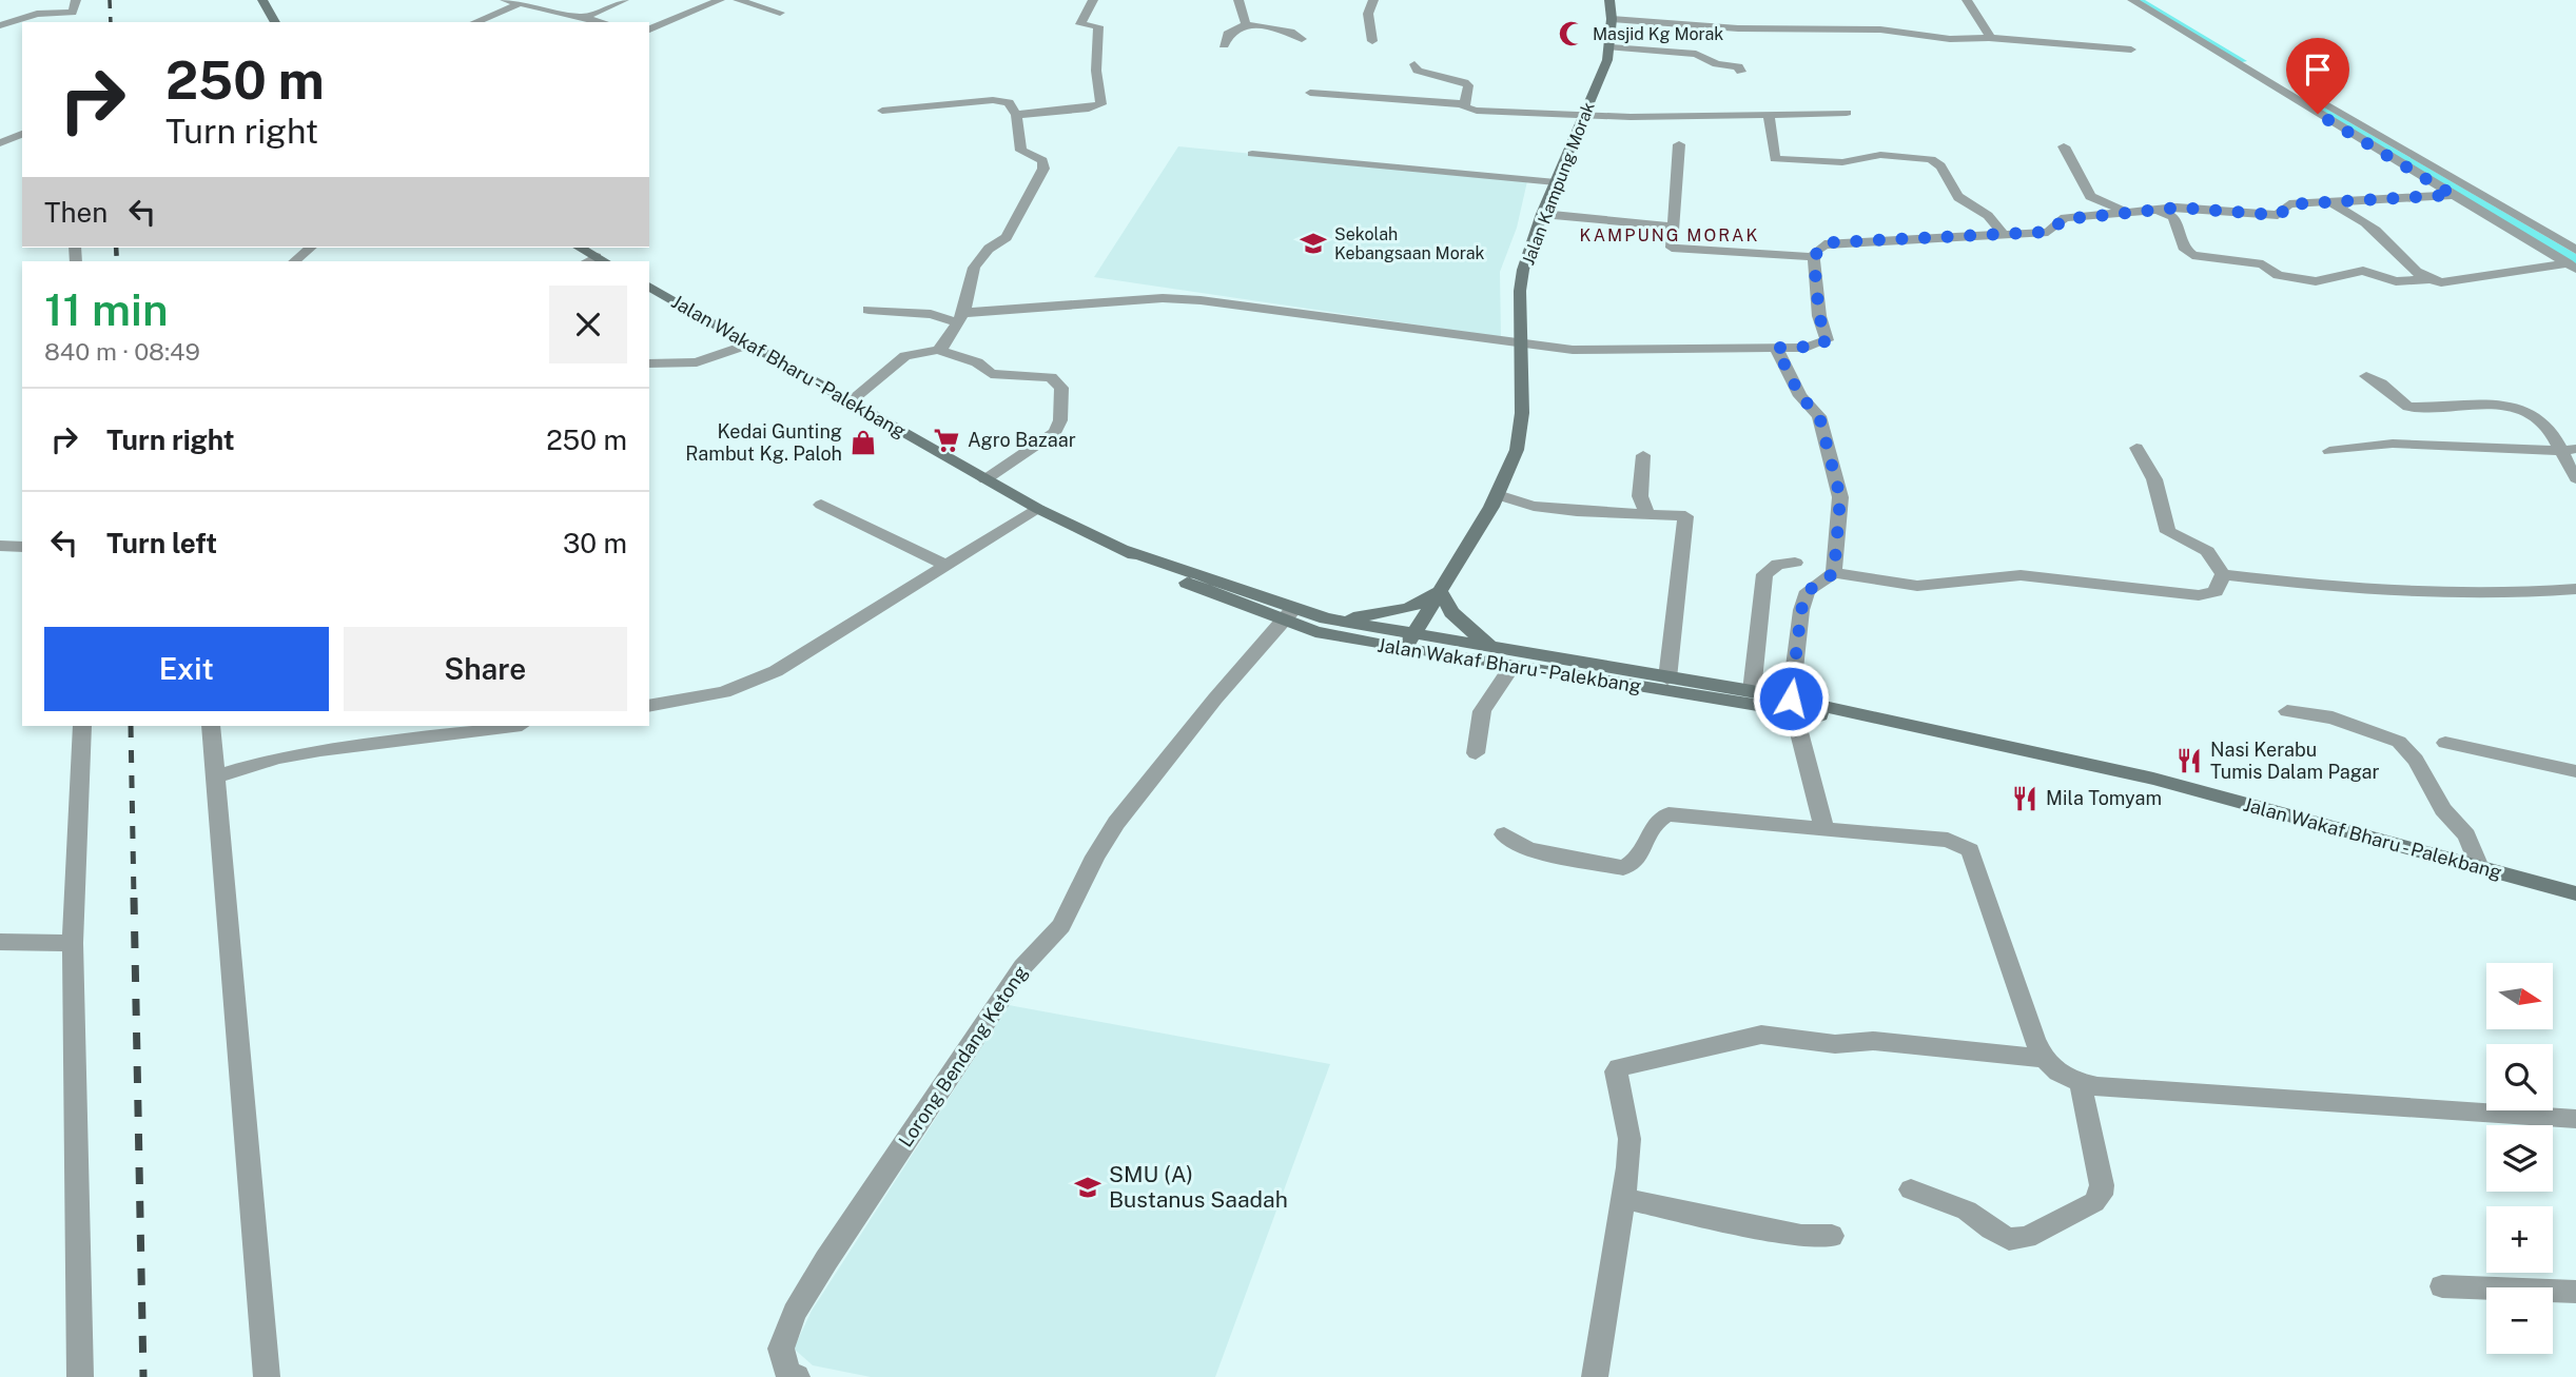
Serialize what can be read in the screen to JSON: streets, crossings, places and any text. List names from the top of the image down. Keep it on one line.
{"streets":{"main road":["Jalan Kampung Morak","Jalan Wakaf Bharu - Palekbang"],"street":["Lorong Bendang Ketong"]},"crossings":[["Jalan Kampung Morak","Jalan Wakaf Bharu - Palekbang"],["Jalan Wakaf Bharu - Palekbang","Lorong Bendang Ketong"]],"districts":["KAMPUNG MORAK"],"places":{"mosque":["Masjid Kg Morak"],"school or university":["Sekolah Kebangsaan Morak","SMU (A) Bustanus Saadah"],"supermarket":["Agro Bazaar"],"shop":["Kedai Gunting Rambut Kg. Paloh"],"restaurant":["Nasi Kerabu Tumis Dalam Pagar","Mila Tomyam"]},"north":"right","page":{"turn":["250 m","Turn right"],"then":"Then","heading":["11 min","840 m · 08:49"],"list":[{"name":"Turn right","value":"250 m"},{"name":"Turn left","value":"30 m"}],"buttons":["Exit","Share"],"map_buttons":["+","−"]}}
